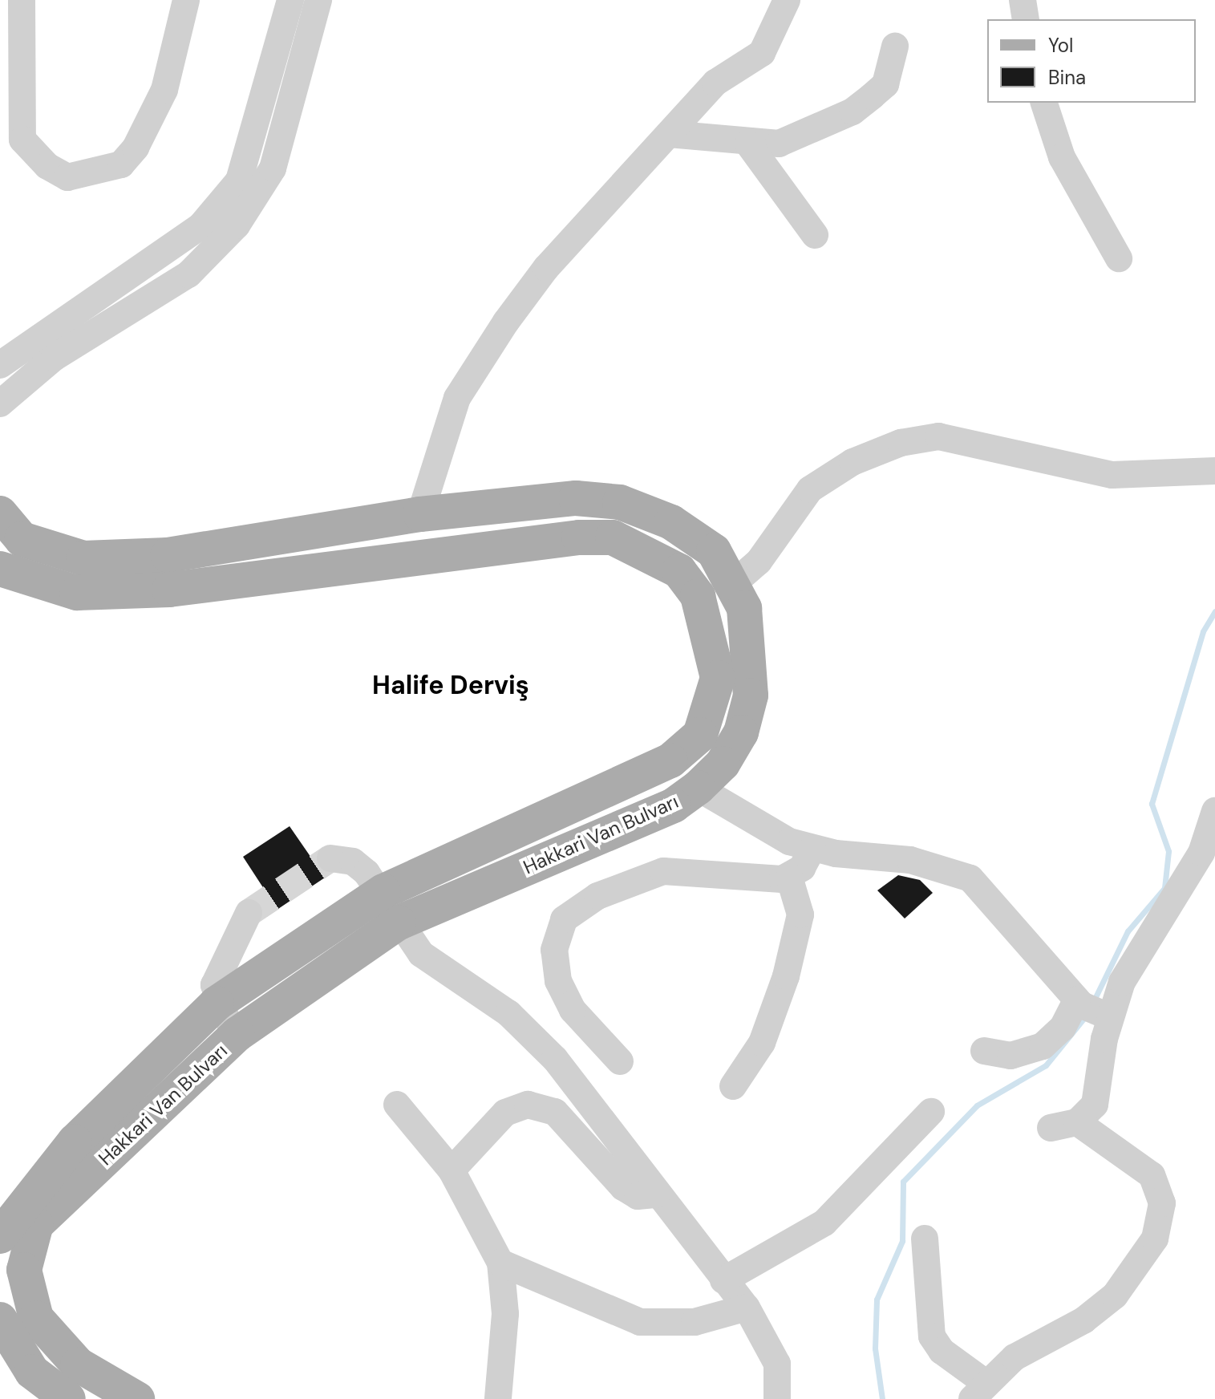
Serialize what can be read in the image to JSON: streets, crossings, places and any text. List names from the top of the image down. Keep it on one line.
{"streets":{"main road":["Hakkari Van Bulvarı"]},"districts":["Halife Derviş"],"legend":["Yol","Bina"]}
